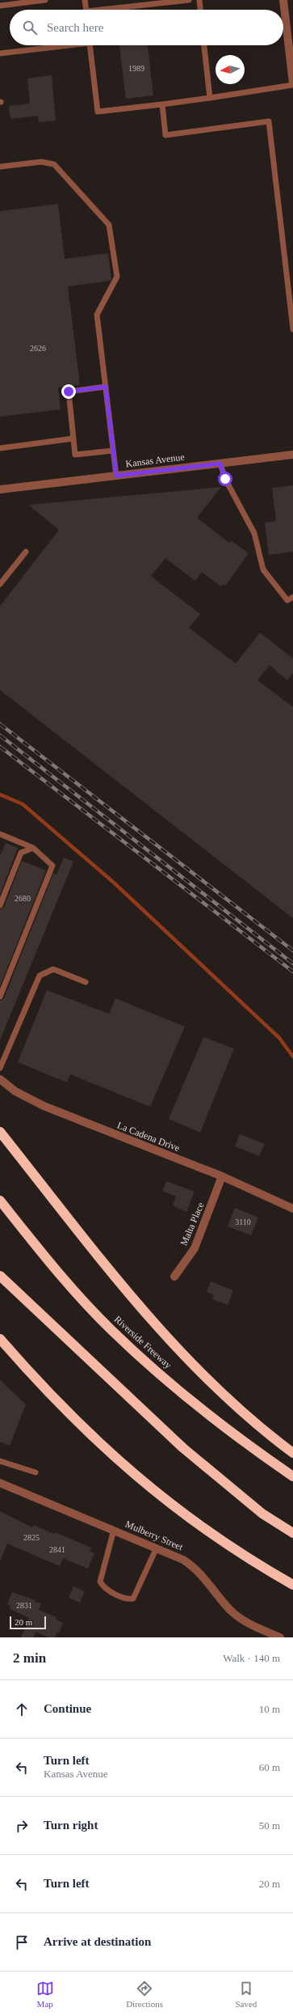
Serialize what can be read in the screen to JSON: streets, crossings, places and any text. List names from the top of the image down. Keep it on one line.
{"streets":{"highway":["Riverside Freeway"],"street":["Kansas Avenue","La Cadena Drive","Malta Place","Mulberry Street"]},"crossings":[["La Cadena Drive","Malta Place"]],"house_numbers":["1989","2626","2680","3110","2825","2841","2831"],"scale_bar":"20 m","north":"left","page":{"search":"Search here","scale":"20 m","heading":["2 min","Walk · 140 m"],"list":[["Continue","10 m"],["Turn left","Kansas Avenue","60 m"],["Turn right","50 m"],["Turn left","20 m"],"Arrive at destination"],"nav":["Map","Directions","Saved"]}}
